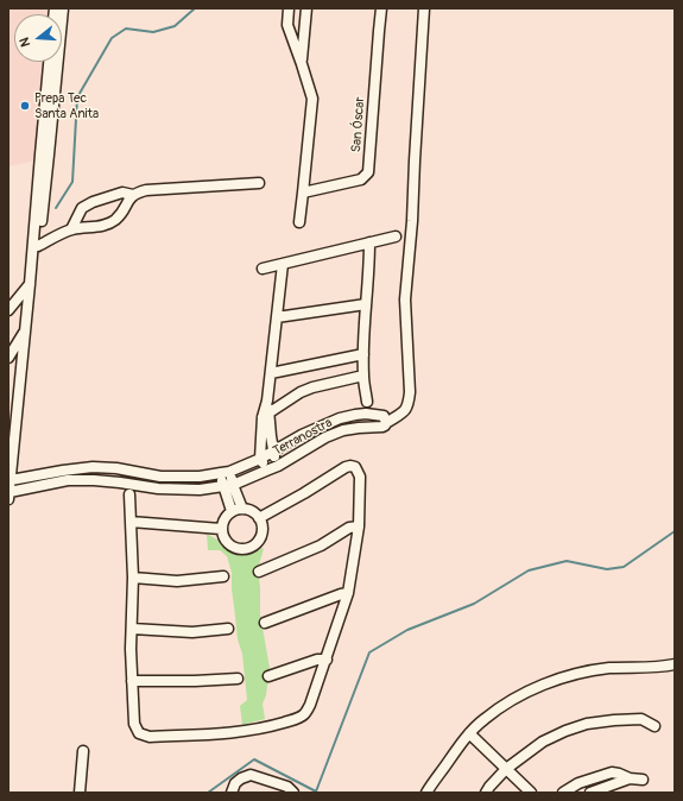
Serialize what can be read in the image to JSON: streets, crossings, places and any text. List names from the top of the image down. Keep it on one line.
{"streets":{"street":["San Óscar","Terranostra"]},"places":["Prepa Tec Santa Anita"],"north":"left"}
